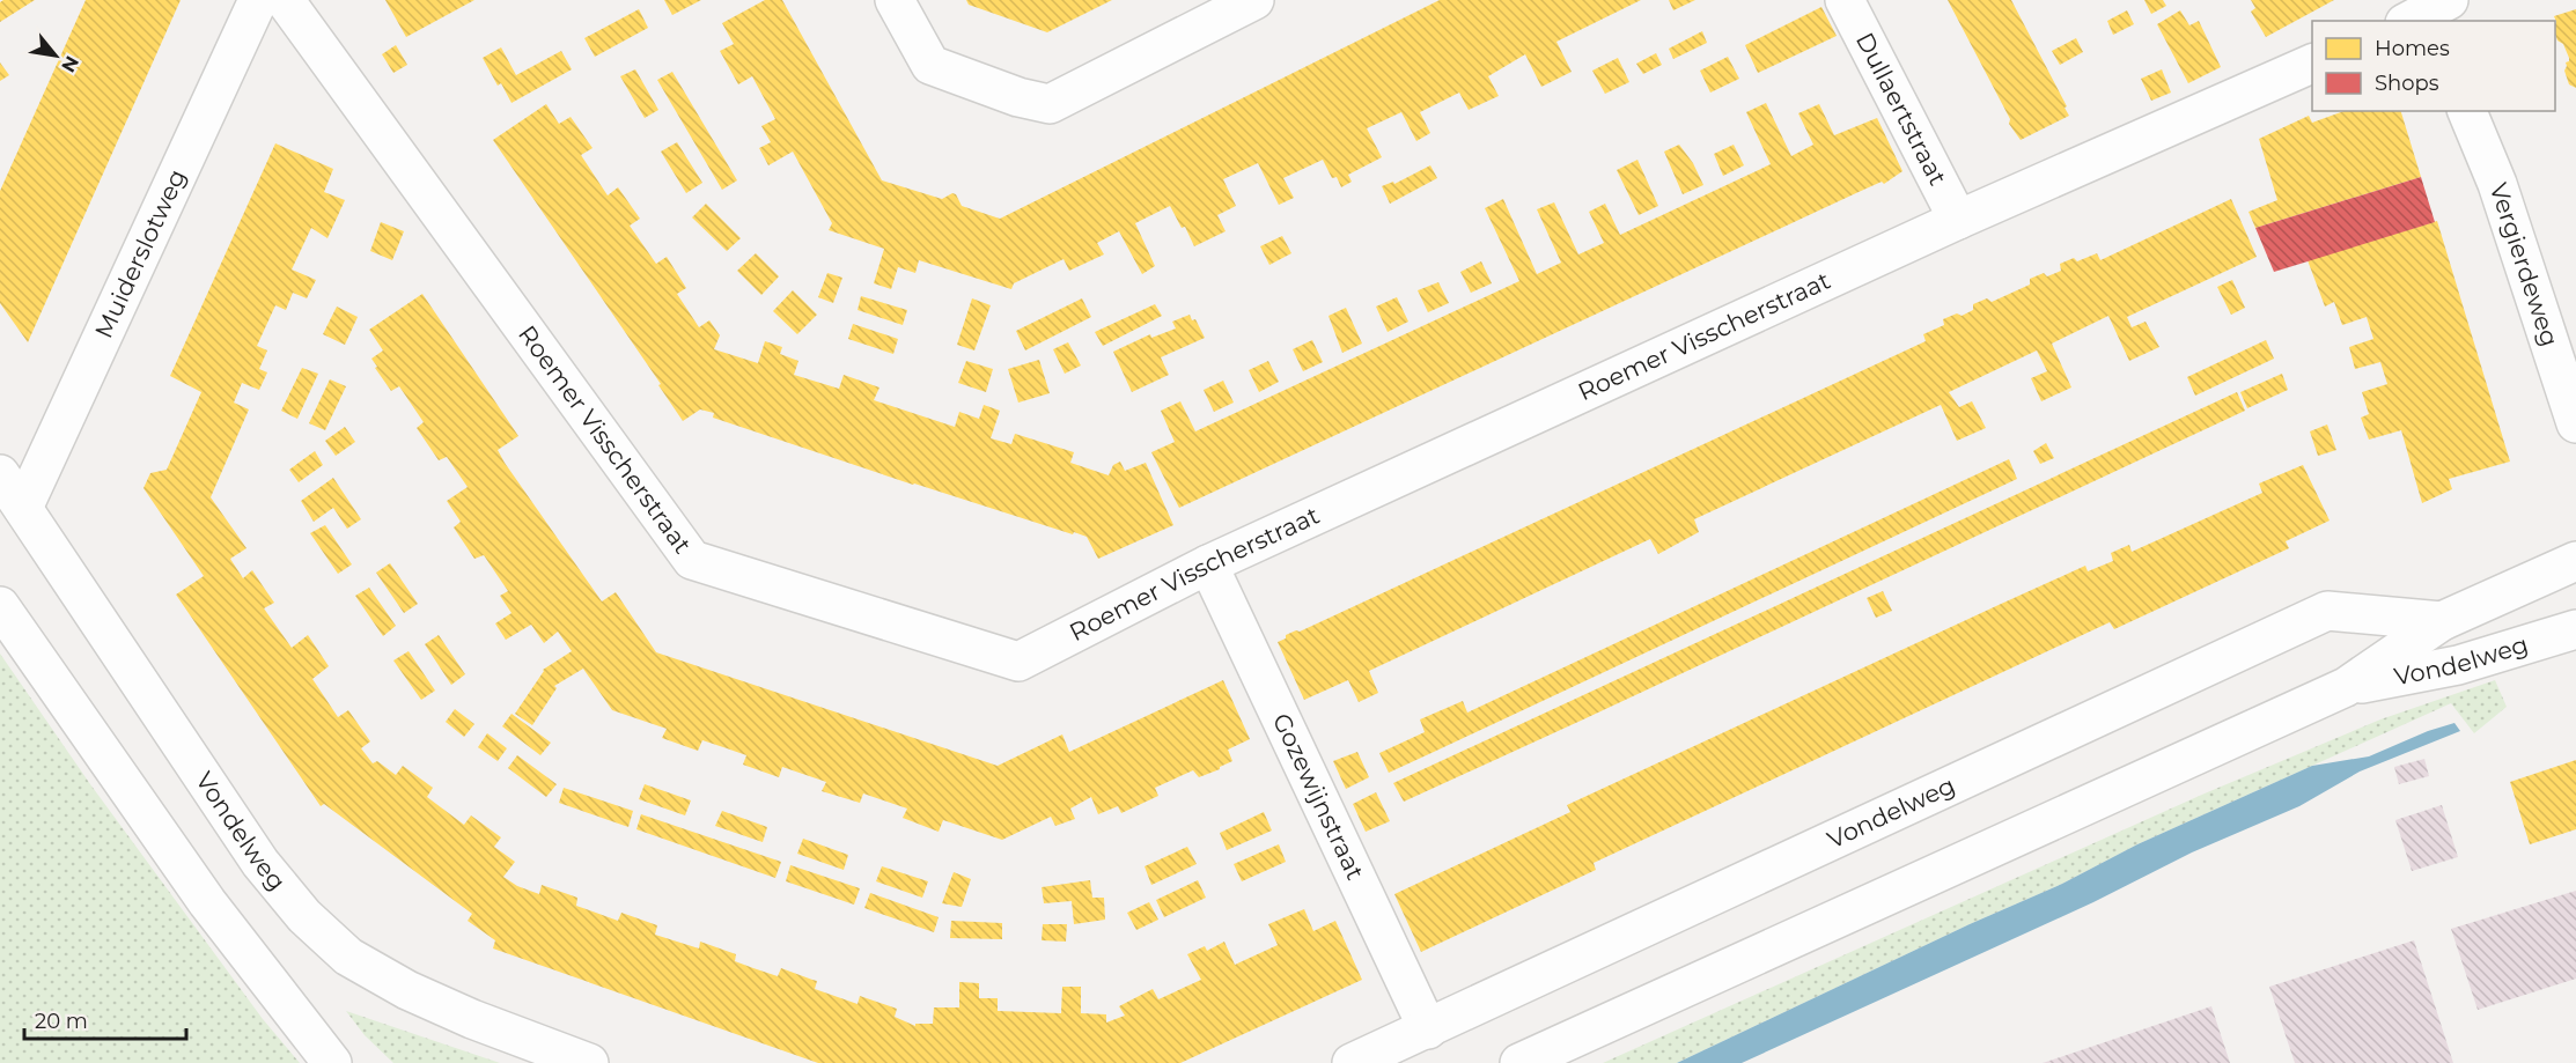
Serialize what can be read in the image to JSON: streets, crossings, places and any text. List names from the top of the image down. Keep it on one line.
{"streets":{"street":["Dullaertstraat","Muiderslotweg","Vergierdeweg","Roemer Visscherstraat","Vondelweg","Gozewijnstraat"]},"crossings":[["Dullaertstraat","Roemer Visscherstraat"],["Muiderslotweg","Vondelweg"],["Roemer Visscherstraat","Gozewijnstraat"],["Vondelweg","Gozewijnstraat"]],"legend":["Homes","Shops"],"scale_bar":"20 m","north":"bottom right"}
